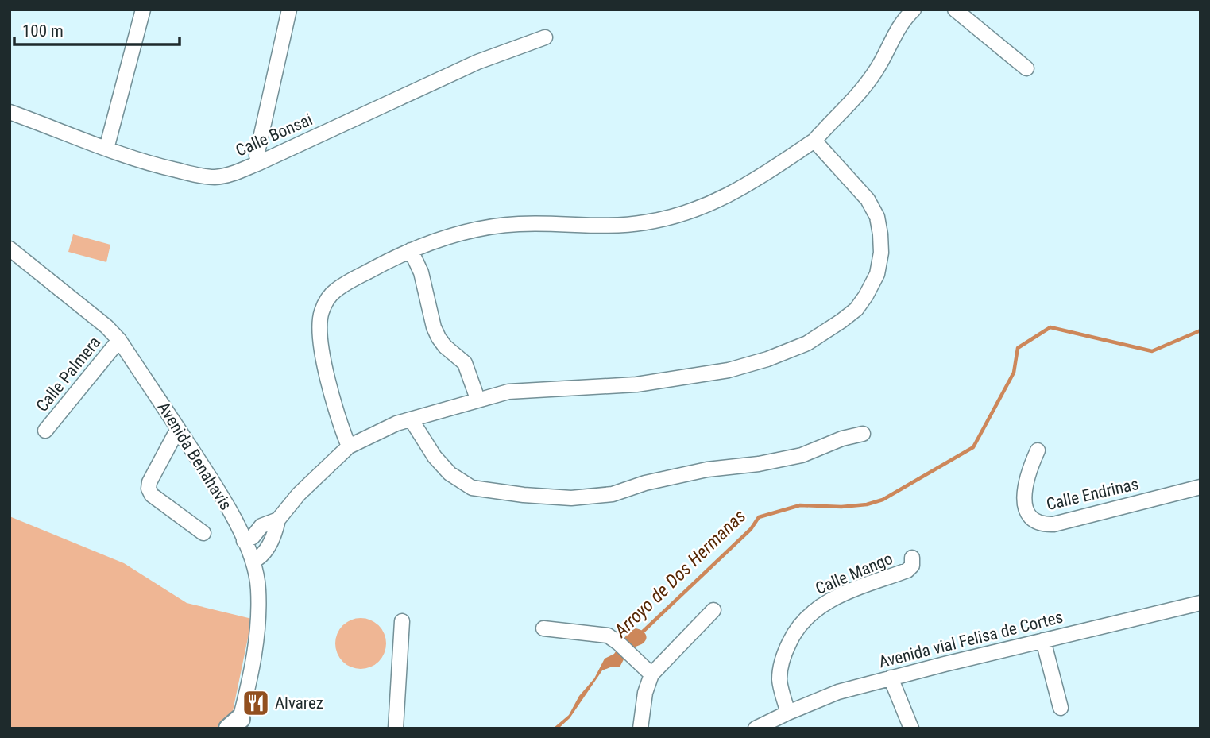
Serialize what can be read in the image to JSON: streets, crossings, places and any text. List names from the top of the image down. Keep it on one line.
{"streets":{"street":["Calle Bonsai","Calle Palmera","Avenida Benahavis","Calle Endrinas","Calle Mango","Avenida vial Felisa de Cortes"]},"crossings":[["Calle Palmera","Avenida Benahavis"],["Calle Mango","Avenida vial Felisa de Cortes"]],"water":["Arroyo de Dos Hermanas"],"places":{"restaurant":["Alvarez"]},"scale_bar":"100 m"}
